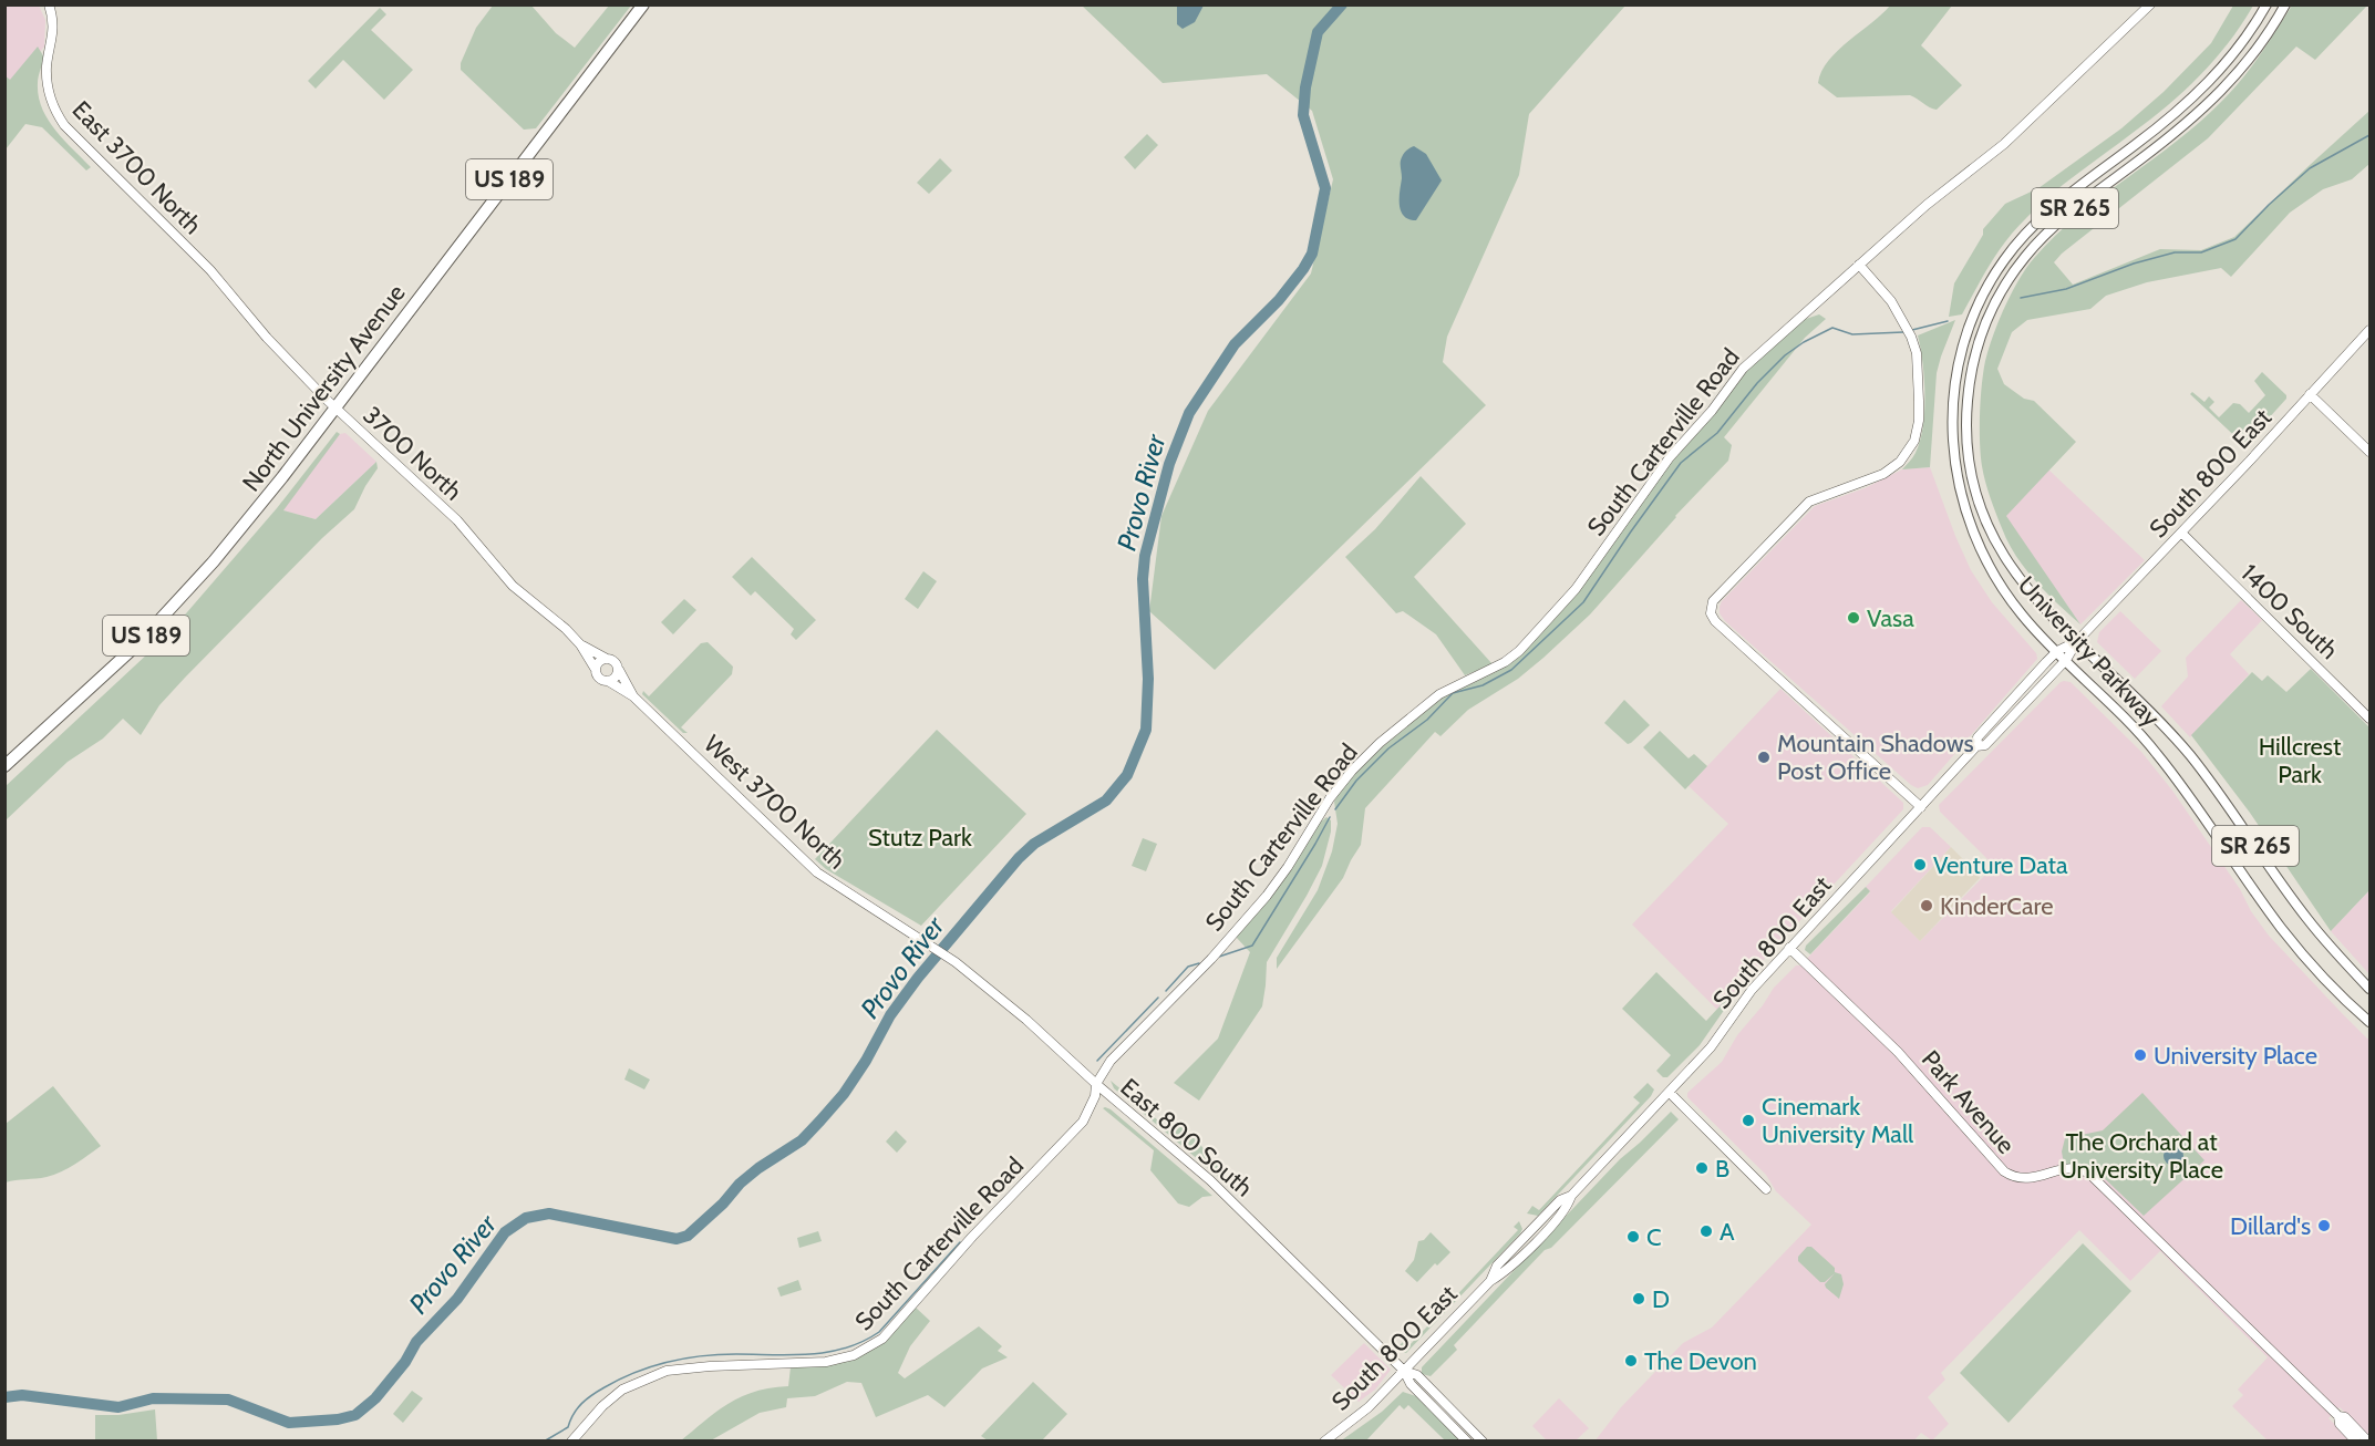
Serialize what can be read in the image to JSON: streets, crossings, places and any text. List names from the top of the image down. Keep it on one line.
{"streets":{"highway":["US 189","North University Avenue"],"main road":["SR 265","University Parkway"],"street":["East 3700 North","South Carterville Road","3700 North","South 800 East","1400 South","West 3700 North","Park Avenue","East 800 South"]},"crossings":[["East 3700 North","3700 North"],["North University Avenue","3700 North"],["South Carterville Road","East 800 South"],["South 800 East","1400 South"],["South 800 East","University Parkway"],["South 800 East","Park Avenue"],["South 800 East","East 800 South"],["West 3700 North","East 800 South"]],"water":["Provo River"],"parks":["Hillcrest Park","Stutz Park","The Orchard at University Place"],"places":["Vasa","Mountain Shadows Post Office","Venture Data","KinderCare","University Place","Cinemark University Mall","B","Dillard's","A","C","D","The Devon"]}
